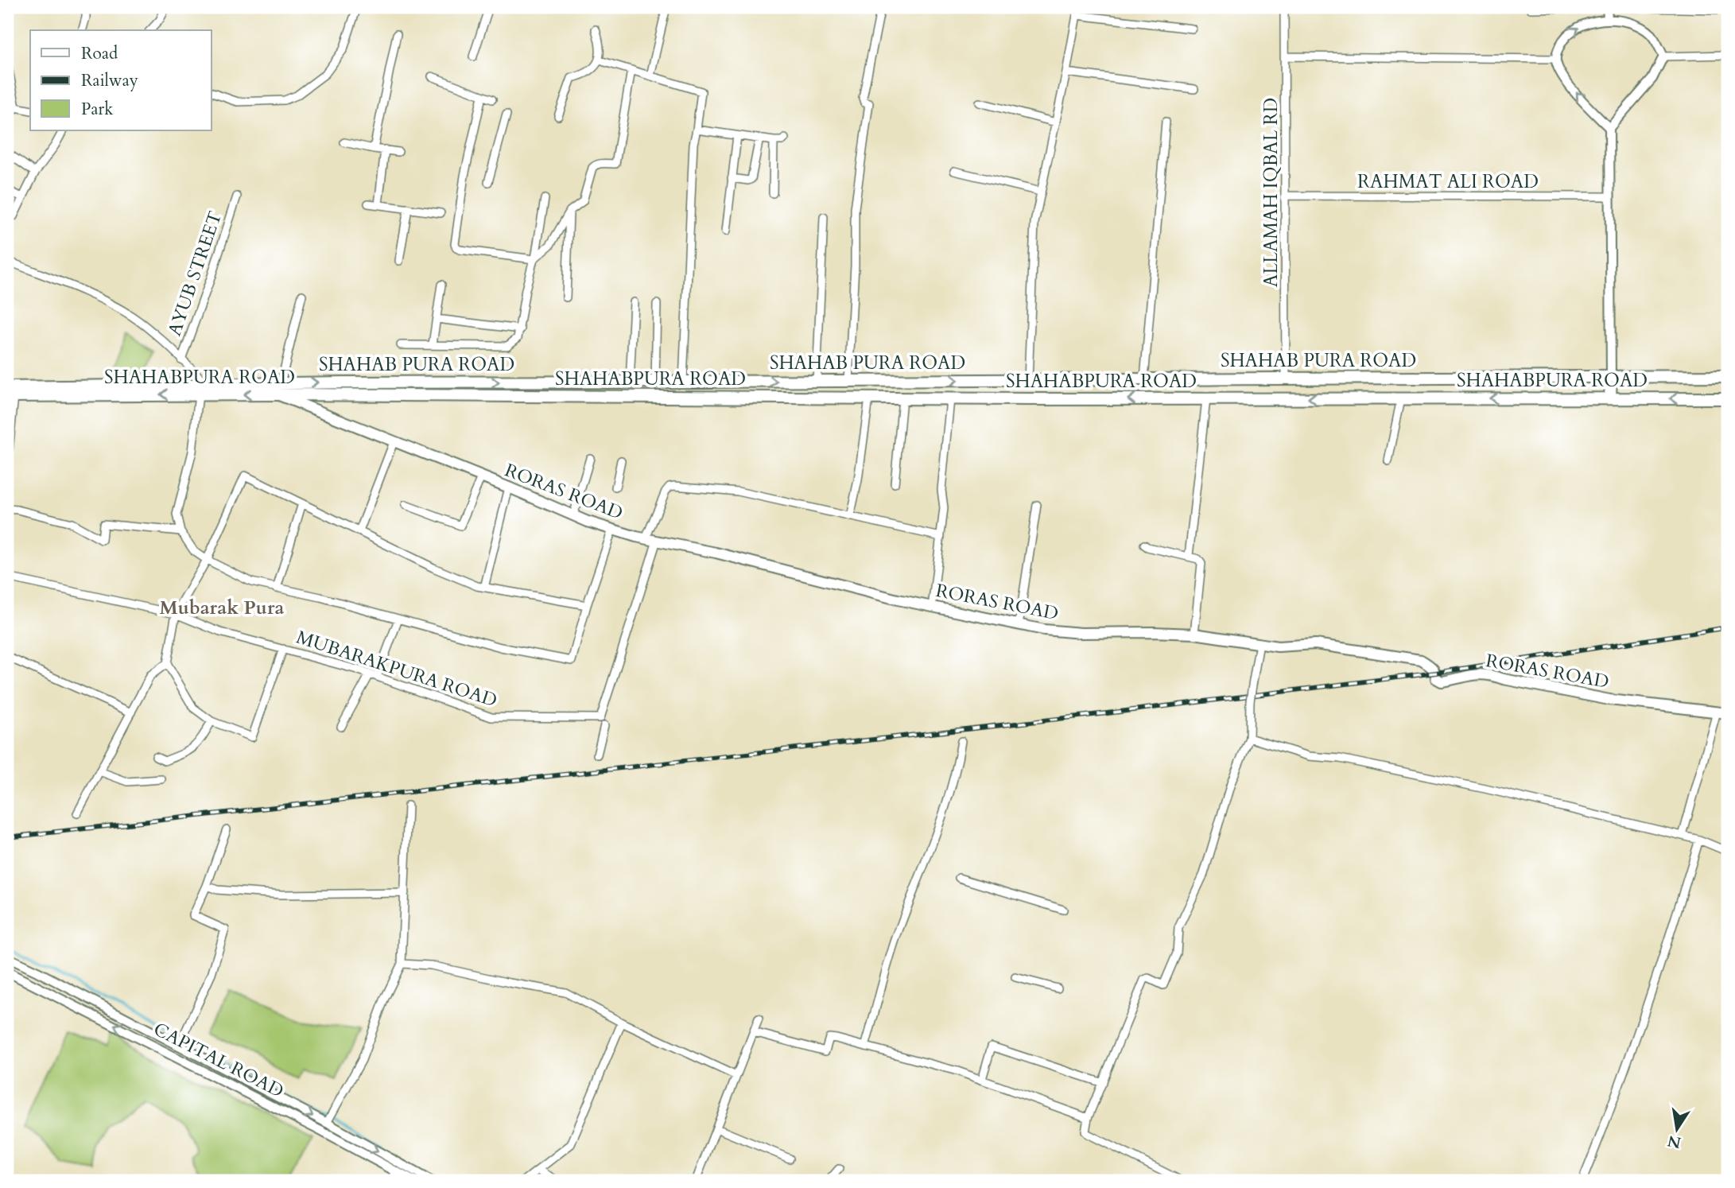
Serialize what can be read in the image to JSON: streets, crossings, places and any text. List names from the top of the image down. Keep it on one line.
{"streets":{"main road":["SHAHAB PURA ROAD","SHAHABPURA ROAD","RORAS ROAD"],"street":["RAHMAT ALI ROAD","ALLAMAH IQBAL RD","AYUB STREET","MUBARAKPURA ROAD","CAPITAL ROAD"]},"crossings":[["RAHMAT ALI ROAD","ALLAMAH IQBAL RD"],["ALLAMAH IQBAL RD","SHAHAB PURA ROAD"],["SHAHAB PURA ROAD","SHAHABPURA ROAD"],["SHAHAB PURA ROAD","RORAS ROAD"],["SHAHABPURA ROAD","RORAS ROAD"],["RORAS ROAD","MUBARAKPURA ROAD"]],"one_way":["SHAHAB PURA ROAD","SHAHABPURA ROAD"],"districts":["Mubarak Pura"],"legend":["Road","Railway","Park"],"north":"bottom"}
